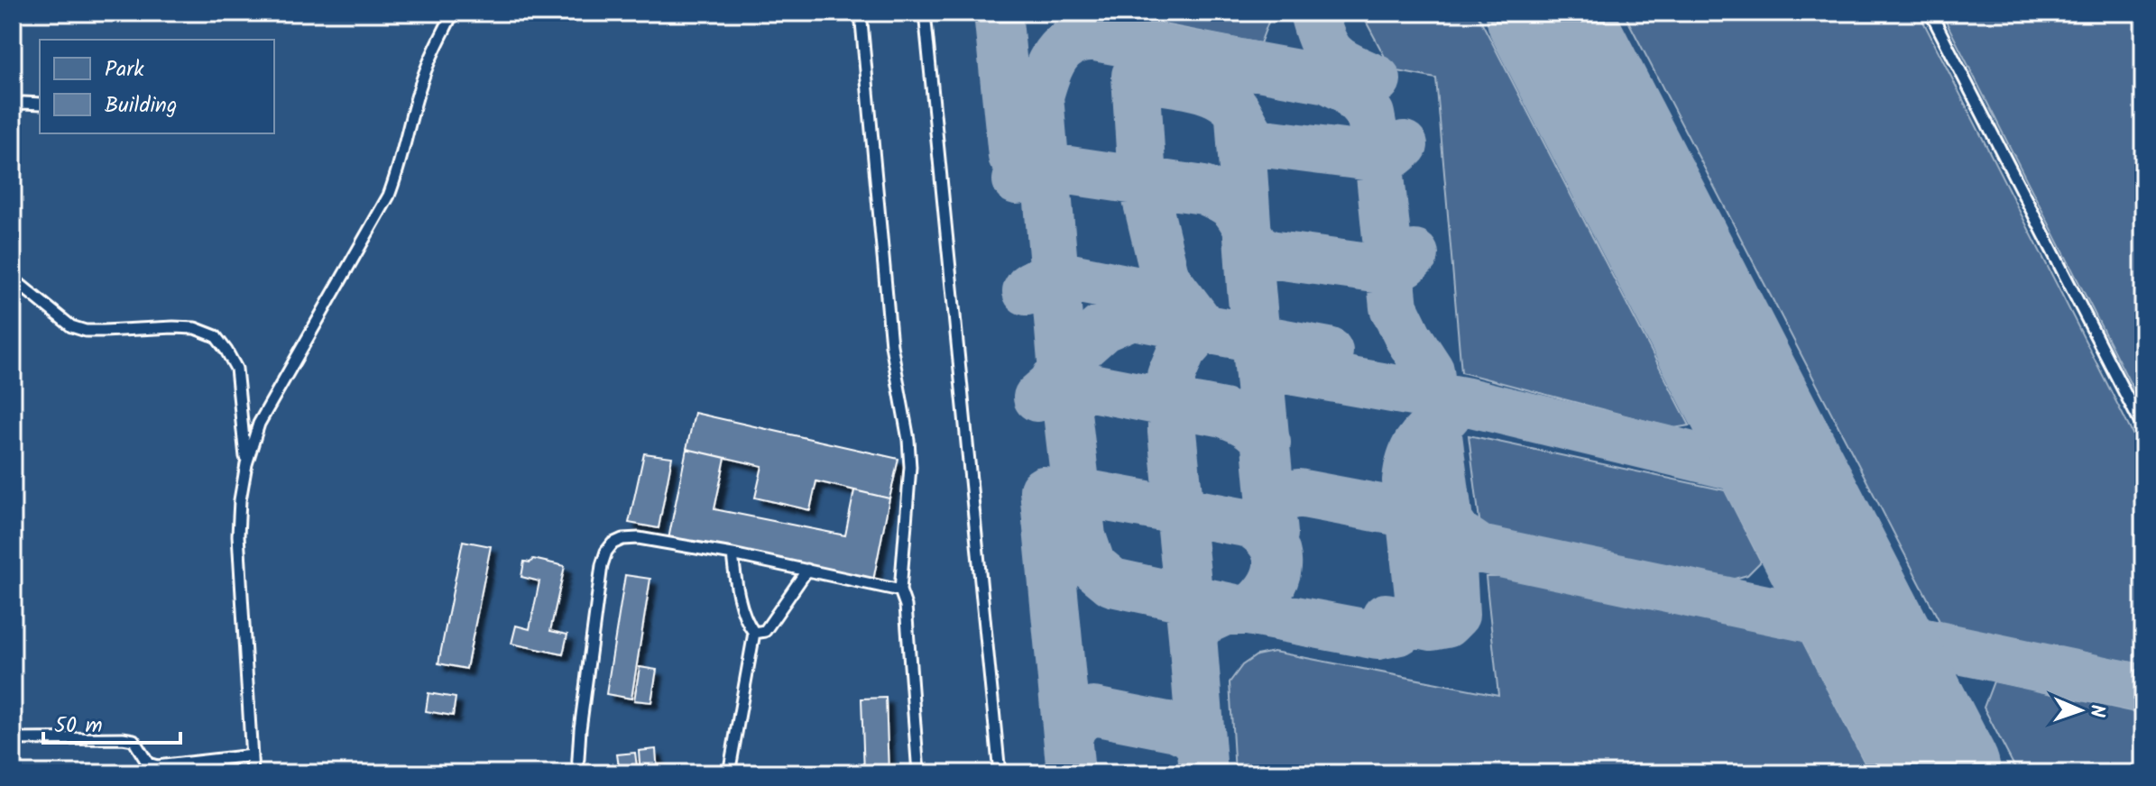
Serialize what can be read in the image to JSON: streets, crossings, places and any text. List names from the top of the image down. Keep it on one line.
{"legend":["Park","Building"],"scale_bar":"50 m","north":"right"}
